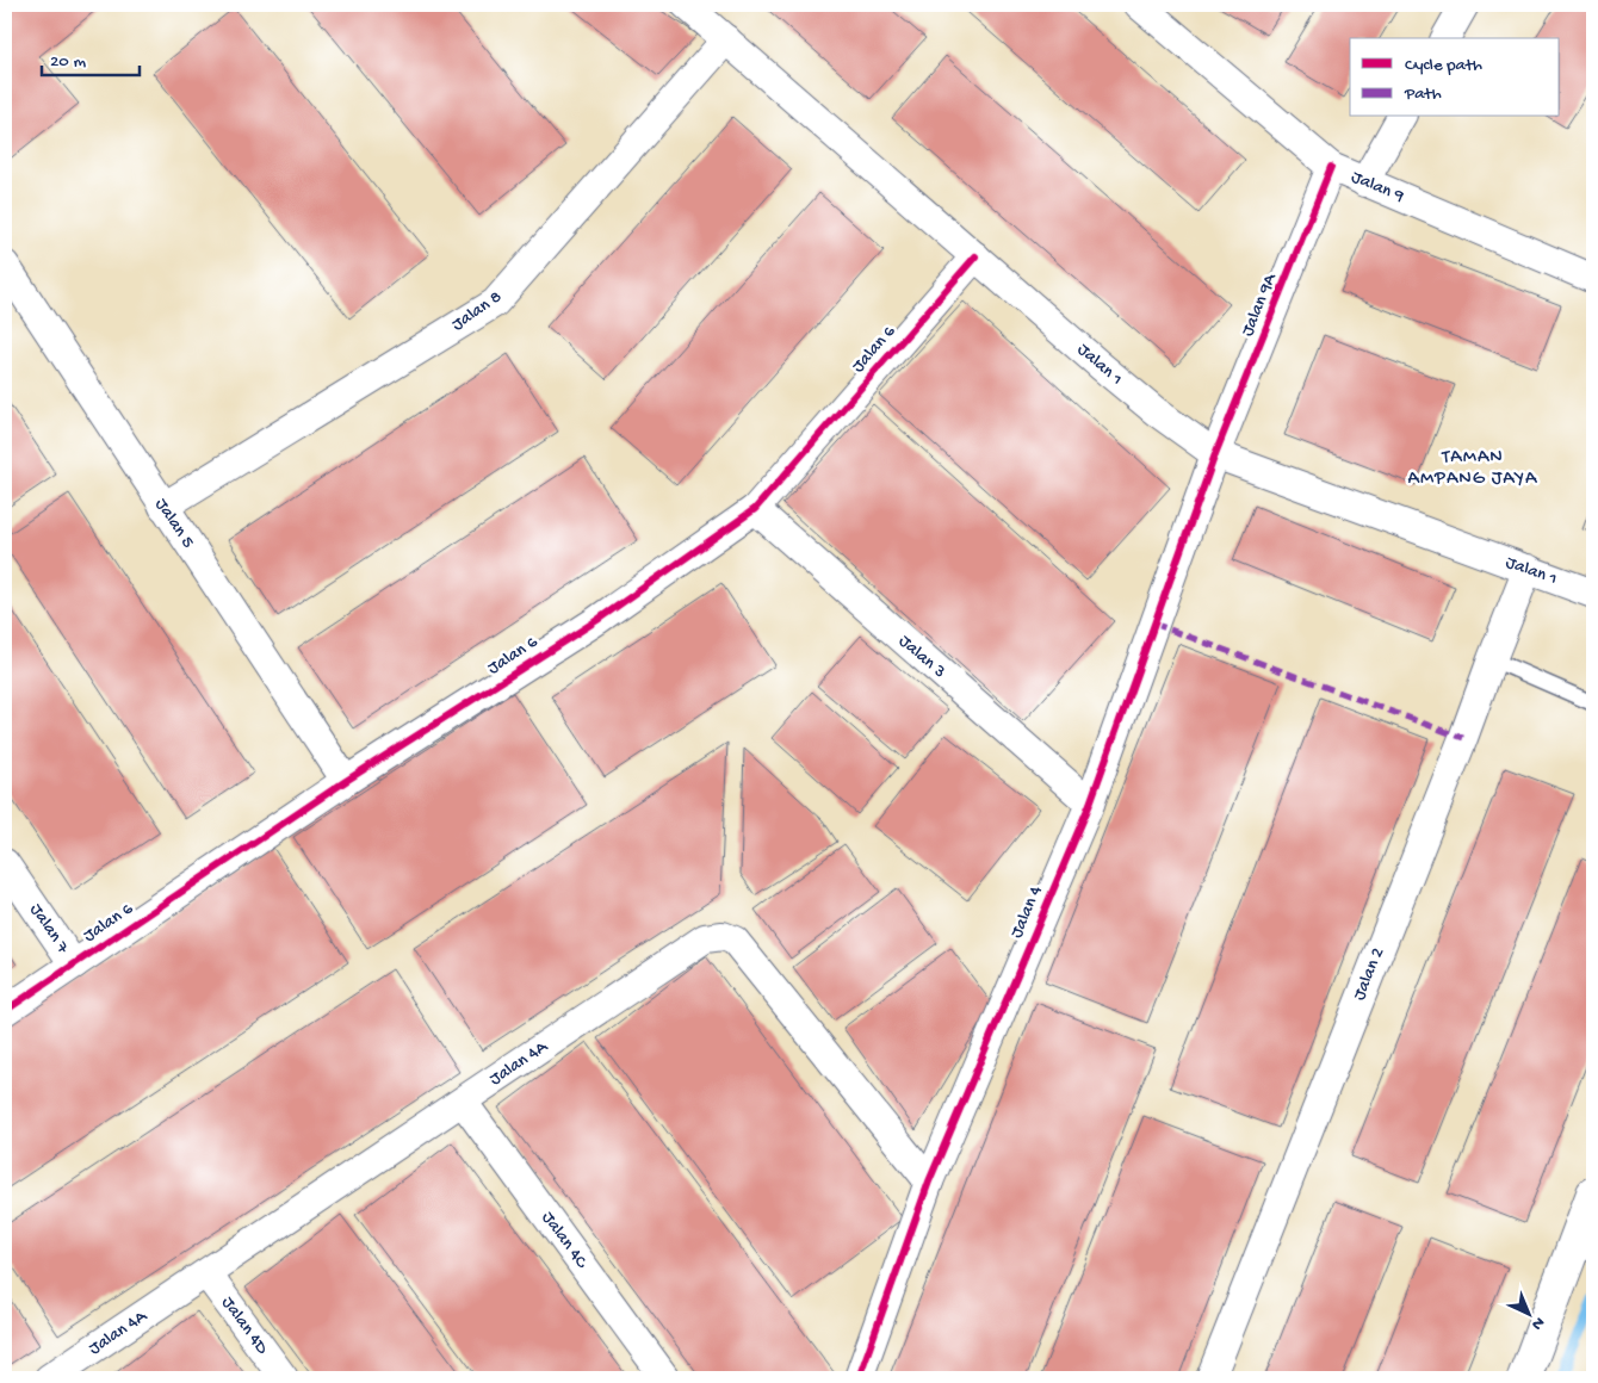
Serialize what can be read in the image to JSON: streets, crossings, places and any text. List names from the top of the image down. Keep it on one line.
{"streets":{"street":["Jalan 9","Jalan 9A","Jalan 8","Jalan 6","Jalan 1","Jalan 5","Jalan 3","Jalan 4","Jalan 7","Jalan 2","Jalan 4A","Jalan 4C","Jalan 4D"]},"crossings":[["Jalan 9","Jalan 9A"],["Jalan 9A","Jalan 1"],["Jalan 9A","Jalan 4"],["Jalan 8","Jalan 1"],["Jalan 8","Jalan 5"],["Jalan 6","Jalan 1"],["Jalan 6","Jalan 5"],["Jalan 6","Jalan 3"],["Jalan 6","Jalan 7"],["Jalan 1","Jalan 4"],["Jalan 1","Jalan 2"],["Jalan 3","Jalan 4"],["Jalan 4","Jalan 4A"],["Jalan 4A","Jalan 4C"],["Jalan 4A","Jalan 4D"]],"districts":["TAMAN AMPANG JAYA"],"legend":["Cycle path","Path"],"scale_bar":"20 m","north":"bottom right"}
